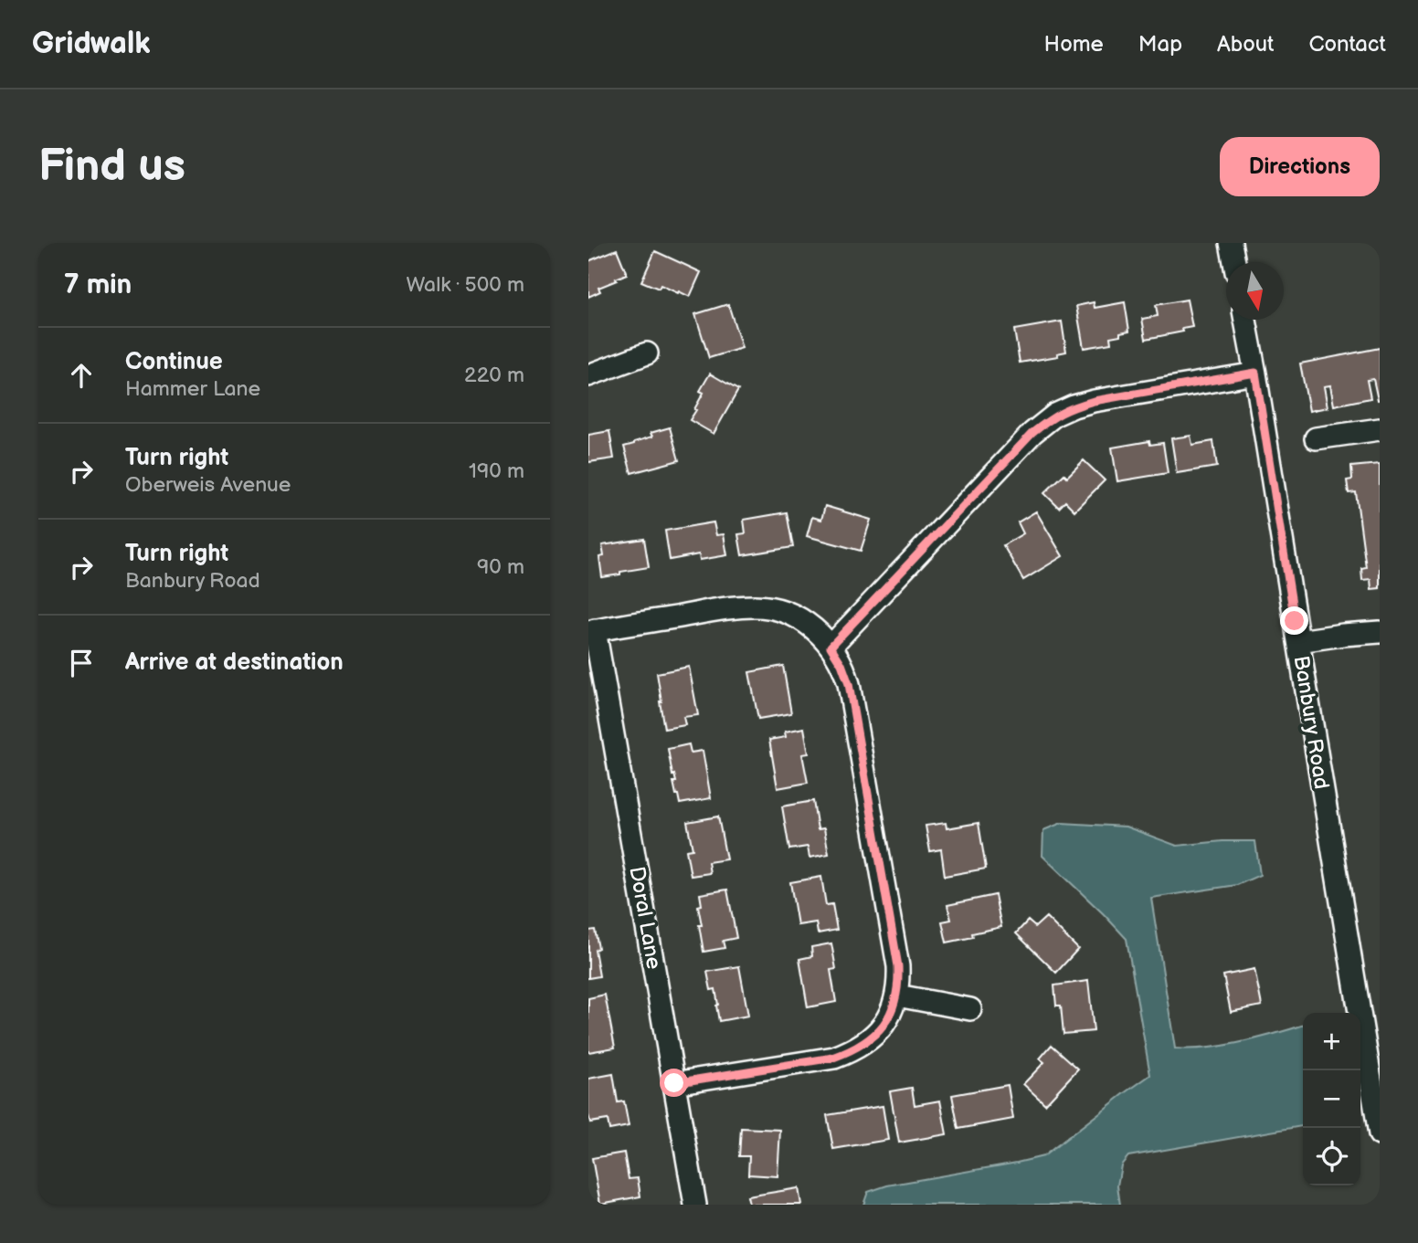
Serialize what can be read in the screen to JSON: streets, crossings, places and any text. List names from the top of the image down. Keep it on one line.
{"streets":{"street":["Banbury Road","Doral Lane"]},"north":"bottom","page":{"header":"Gridwalk","nav":["Home","Map","About","Contact"],"buttons":"Directions","title":"Find us","heading":["7 min","Walk · 500 m"],"list":[["Continue","Hammer Lane","220 m"],["Turn right","Oberweis Avenue","190 m"],["Turn right","Banbury Road","90 m"],"Arrive at destination"],"map_buttons":["+","−"]}}
